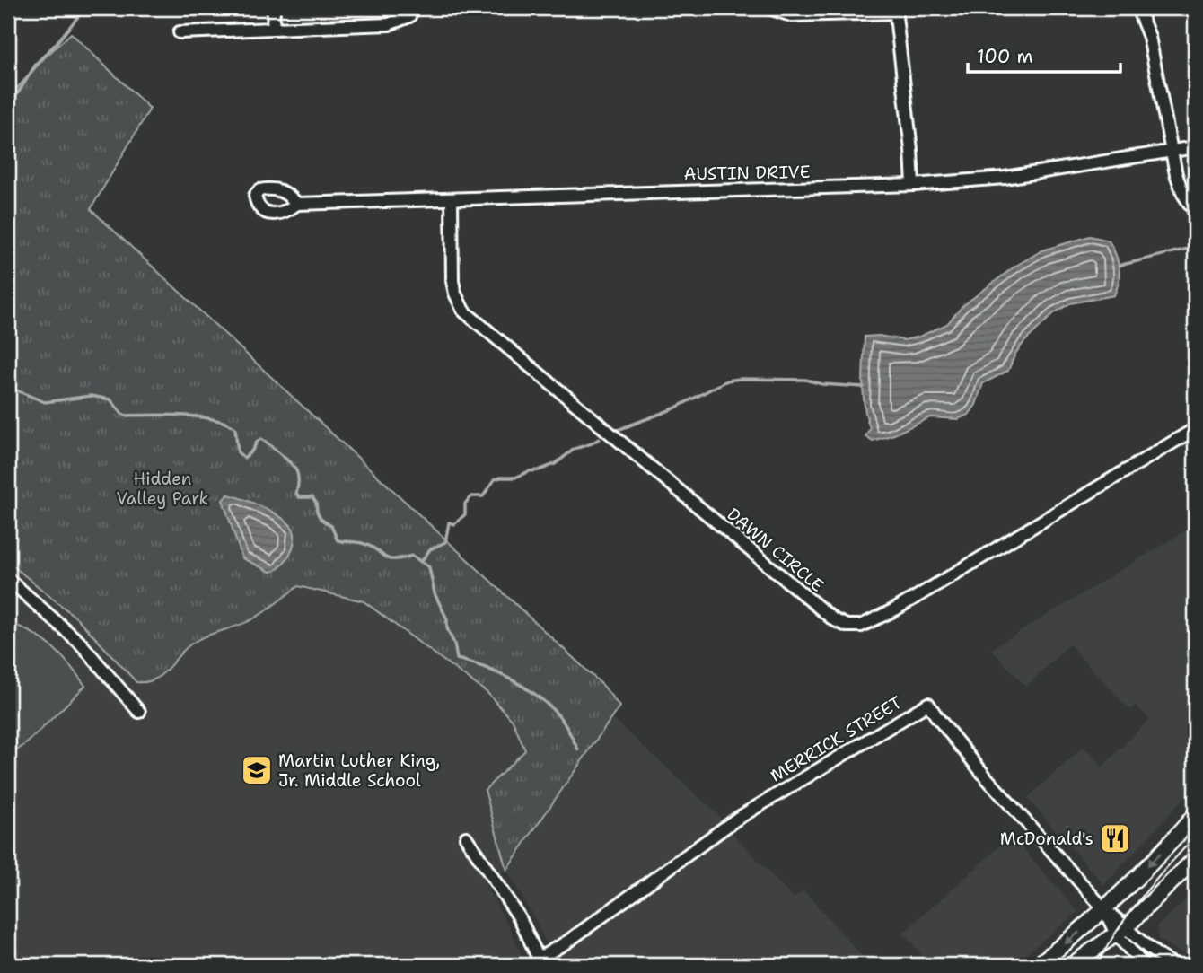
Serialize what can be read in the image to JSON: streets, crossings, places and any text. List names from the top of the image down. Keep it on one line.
{"streets":{"street":["AUSTIN DRIVE","DAWN CIRCLE","MERRICK STREET"]},"crossings":[["AUSTIN DRIVE","DAWN CIRCLE"]],"parks":["Hidden Valley Park"],"places":{"school or university":["Martin Luther King, Jr. Middle School"],"restaurant":["McDonald's"]},"scale_bar":"100 m"}
